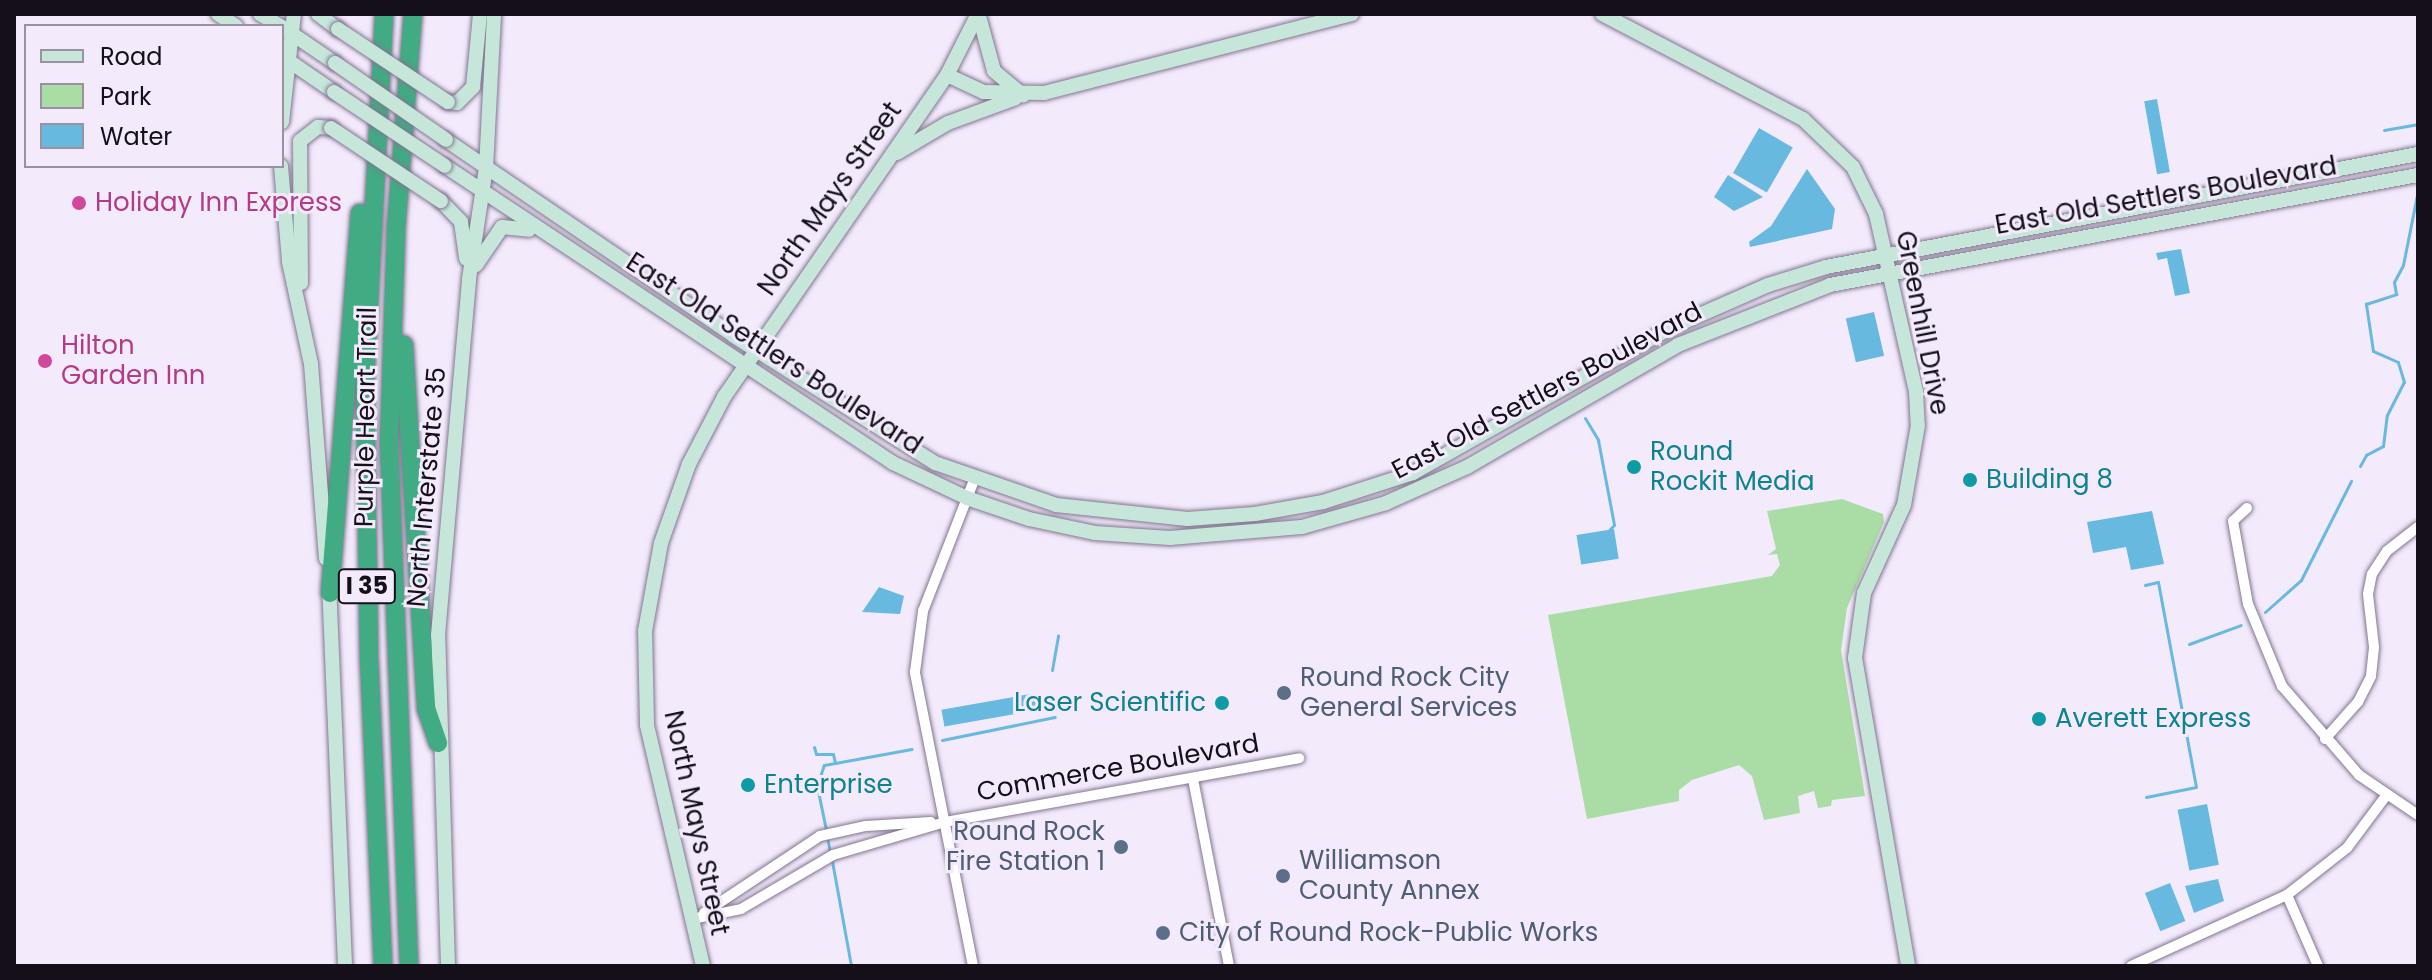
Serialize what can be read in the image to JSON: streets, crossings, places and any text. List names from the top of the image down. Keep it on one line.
{"streets":{"highway":["Purple Heart Trail","I 35"],"main road":["East Old Settlers Boulevard","North Mays Street","Greenhill Drive","North Interstate 35"],"street":["Commerce Boulevard"]},"crossings":[["East Old Settlers Boulevard","North Mays Street"],["East Old Settlers Boulevard","Greenhill Drive"],["East Old Settlers Boulevard","North Interstate 35"],["North Mays Street","Commerce Boulevard"]],"places":["Holiday Inn Express","Hilton Garden Inn","Round Rockit Media","Building 8","Round Rock City General Services","Laser Scientific","Averett Express","Enterprise","Round Rock Fire Station 1","Williamson County Annex","City of Round Rock-Public Works"],"legend":["Road","Park","Water"]}
